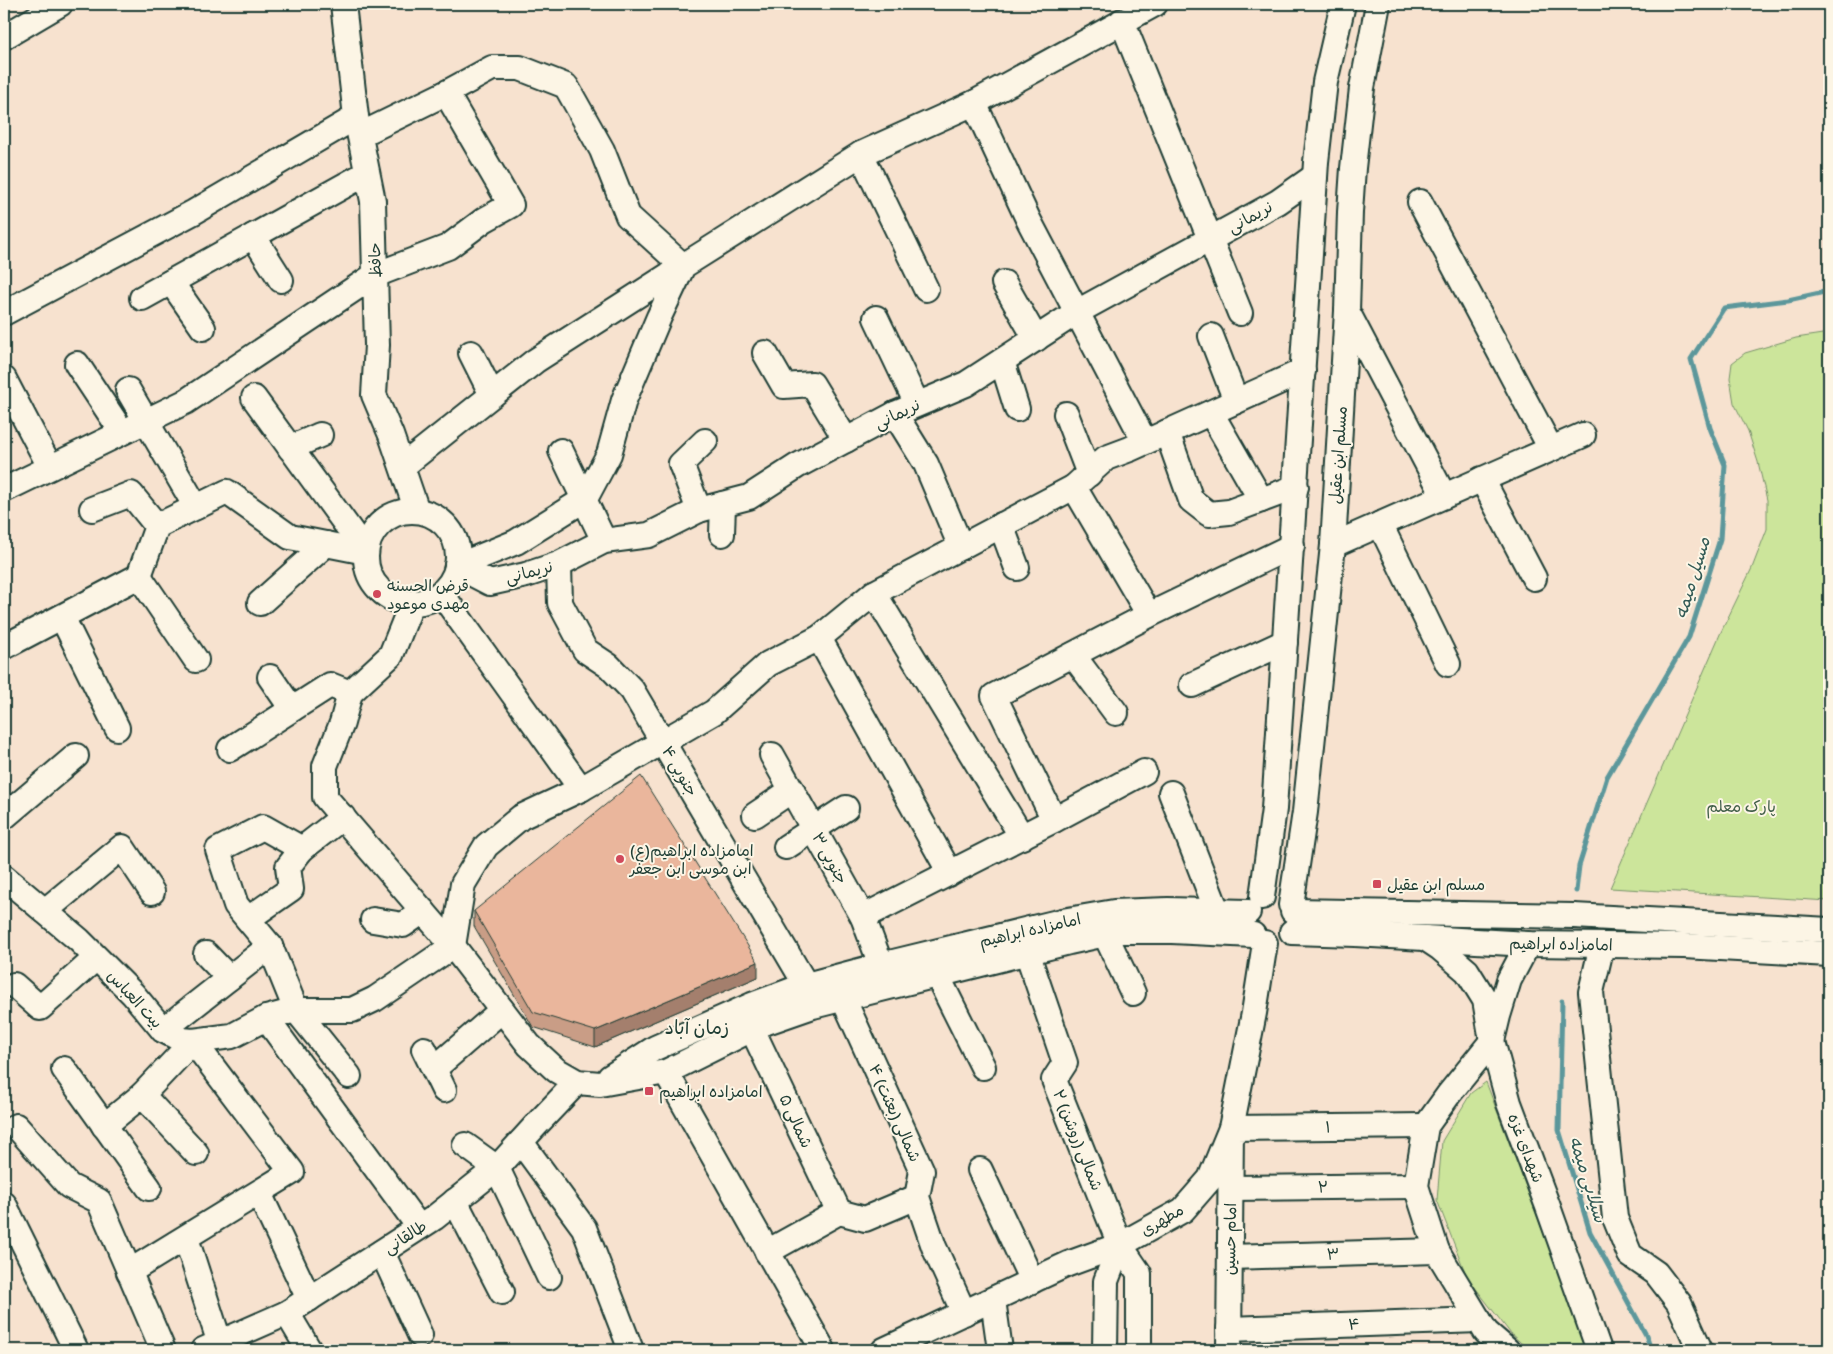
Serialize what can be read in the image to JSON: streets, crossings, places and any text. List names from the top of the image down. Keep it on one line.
{"streets":{"street":["نریمانی","حافظ","مسلم ابن عقیل","۴ جنوبی","۳ جنوبی","امامزاده ابراهیم","بیت العباس","۴ شمالی (بعثت)","۵ شمالی","۱","۲ شمالی (روشن)","شهدای غزه","۲","مطهری","طالقانی","امام حسین","۳","۴"]},"crossings":[["نریمانی","حافظ"],["نریمانی","۴ جنوبی"],["مسلم ابن عقیل","امامزاده ابراهیم"],["مسلم ابن عقیل","مطهری"],["۴ جنوبی","امامزاده ابراهیم"],["۳ جنوبی","امامزاده ابراهیم"],["امامزاده ابراهیم","۴ شمالی (بعثت)"],["امامزاده ابراهیم","۵ شمالی"],["امامزاده ابراهیم","۲ شمالی (روشن)"],["امامزاده ابراهیم","شهدای غزه"],["امامزاده ابراهیم","مطهری"],["امامزاده ابراهیم","طالقانی"],["۴ شمالی (بعثت)","مطهری"],["۱","مطهری"],["۱","امام حسین"],["۲ شمالی (روشن)","مطهری"],["۲","امام حسین"],["مطهری","امام حسین"],["امام حسین","۳"],["امام حسین","۴"]],"districts":["زمان آباد"],"water":["مسیل میمه","سیلابی میمه"],"parks":["پارک معلم"],"places":{"other":["قرض الحسنه مهدی موعود","(ع)امامزاده ابراهیم ابن موسی ابن جعفر"],"transit":["مسلم ابن عقیل","امامزاده ابراهیم"]}}
